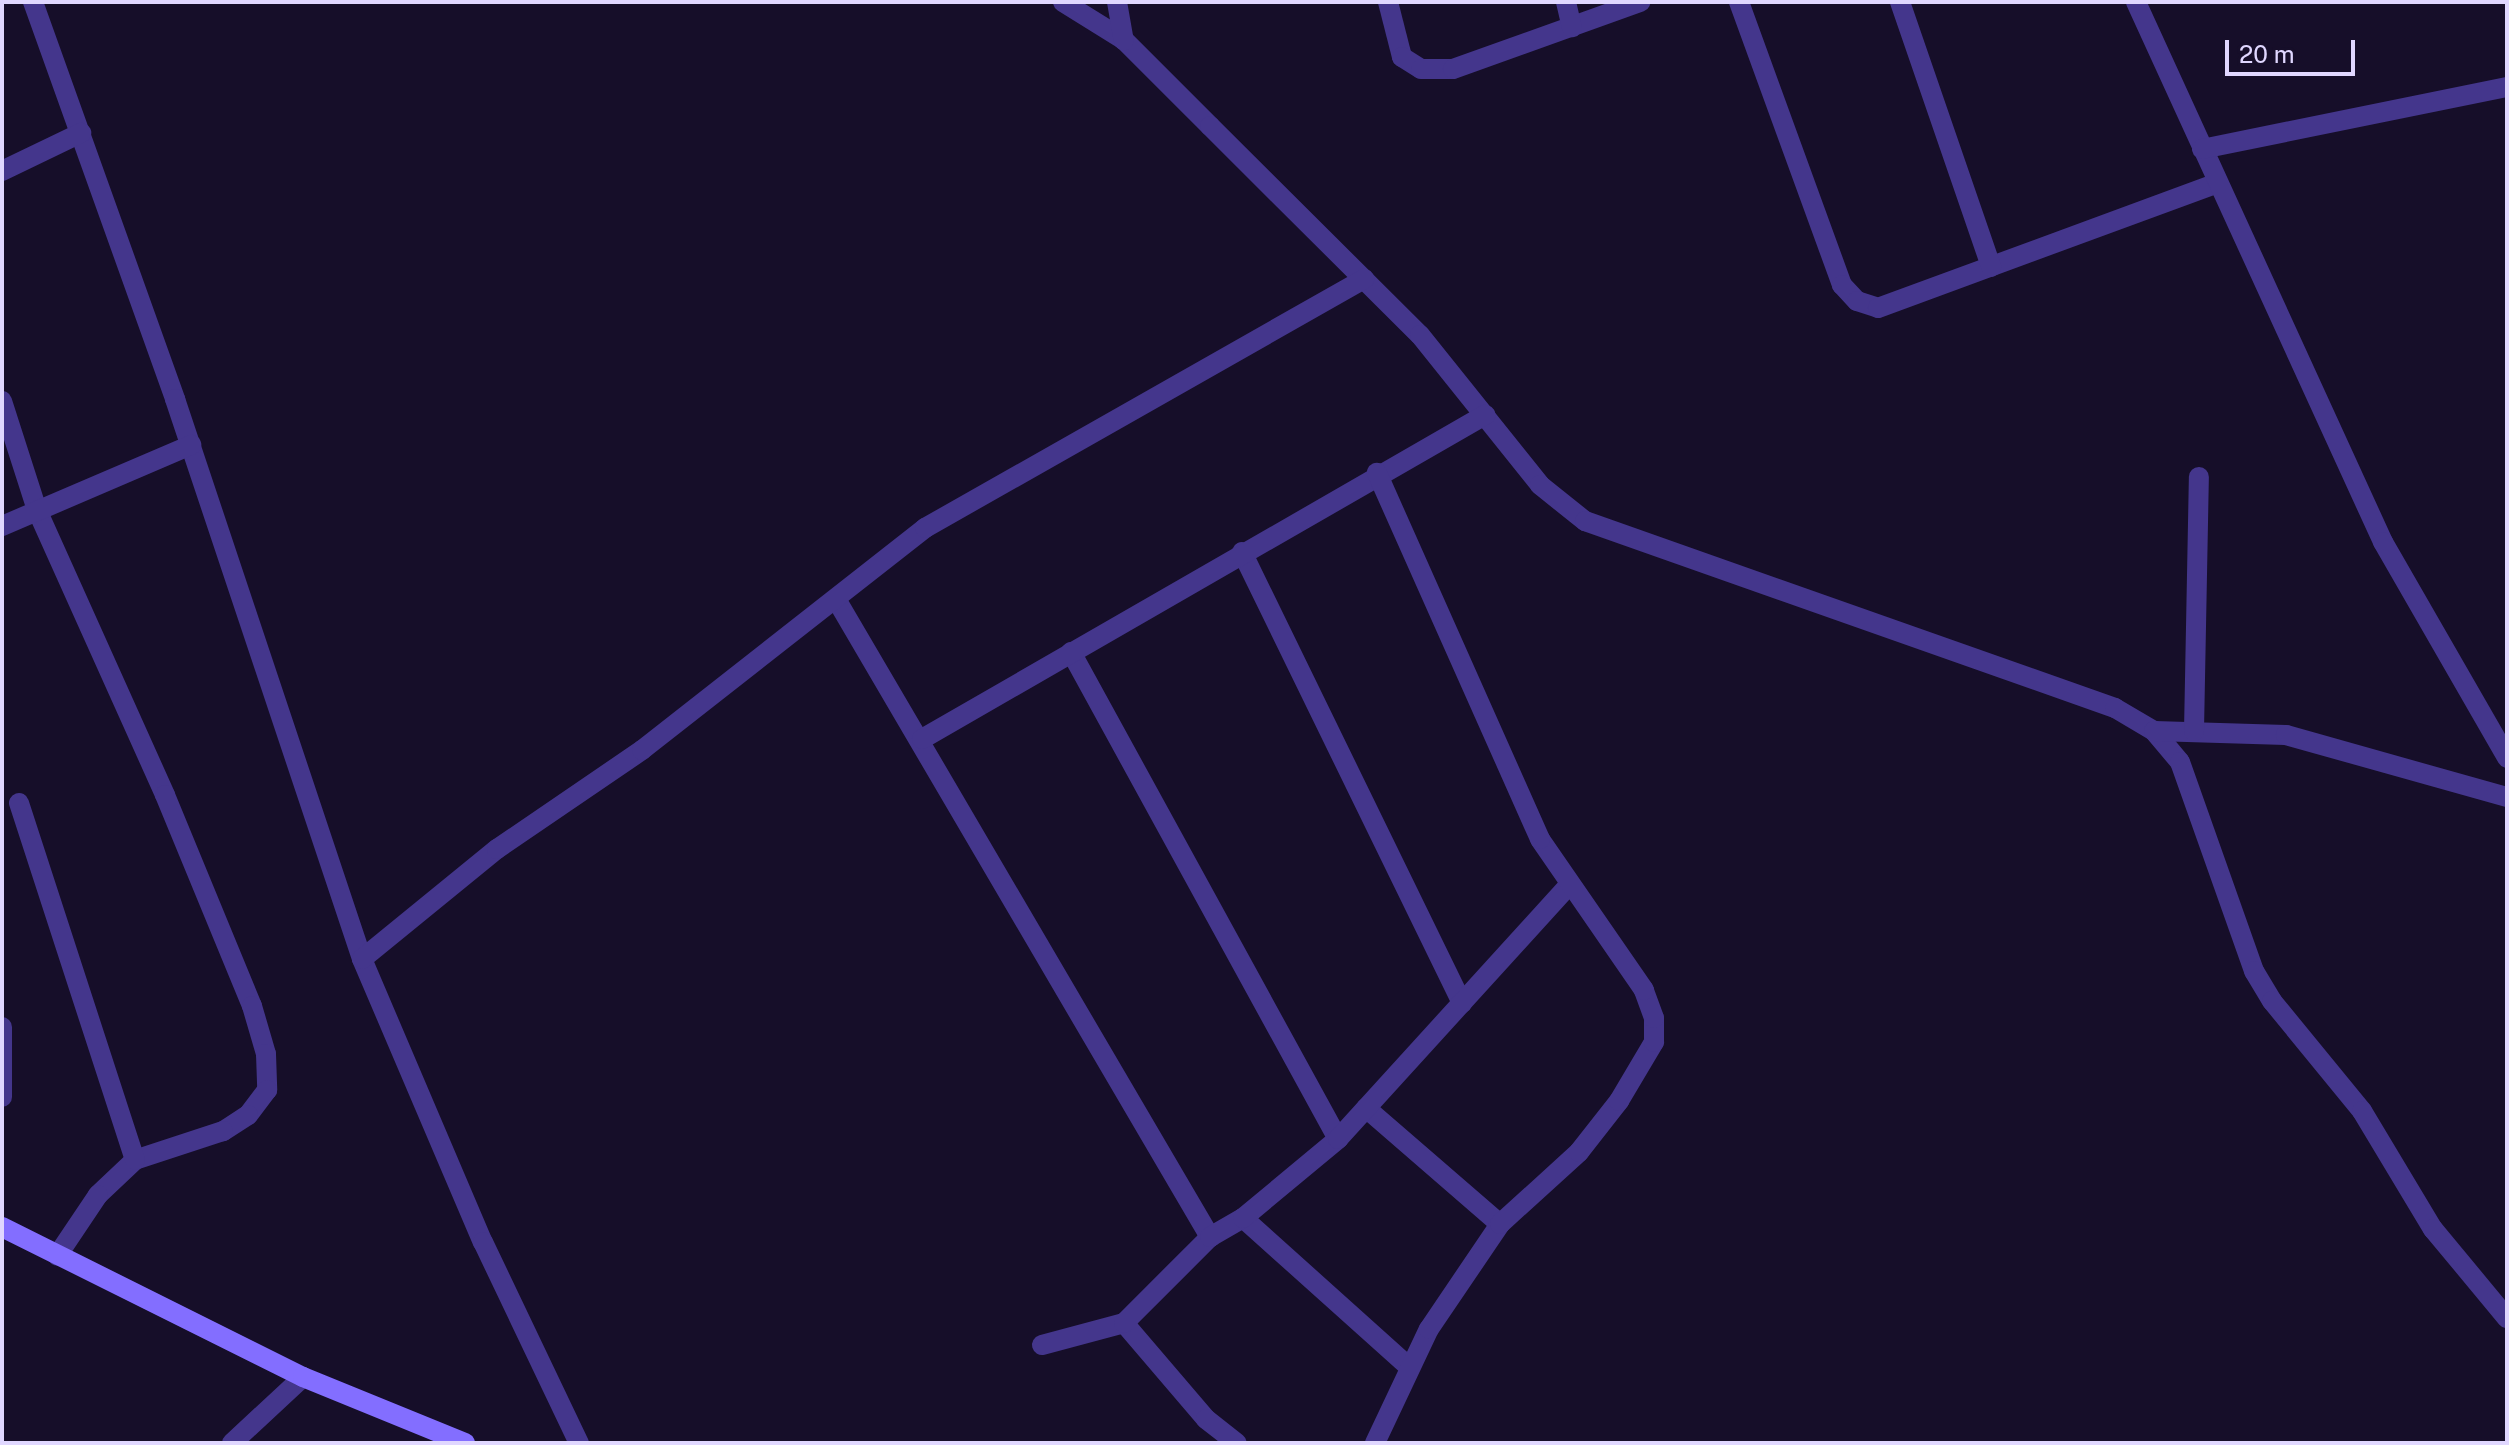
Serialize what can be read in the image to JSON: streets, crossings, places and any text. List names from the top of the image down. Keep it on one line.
{"scale_bar":"20 m"}
